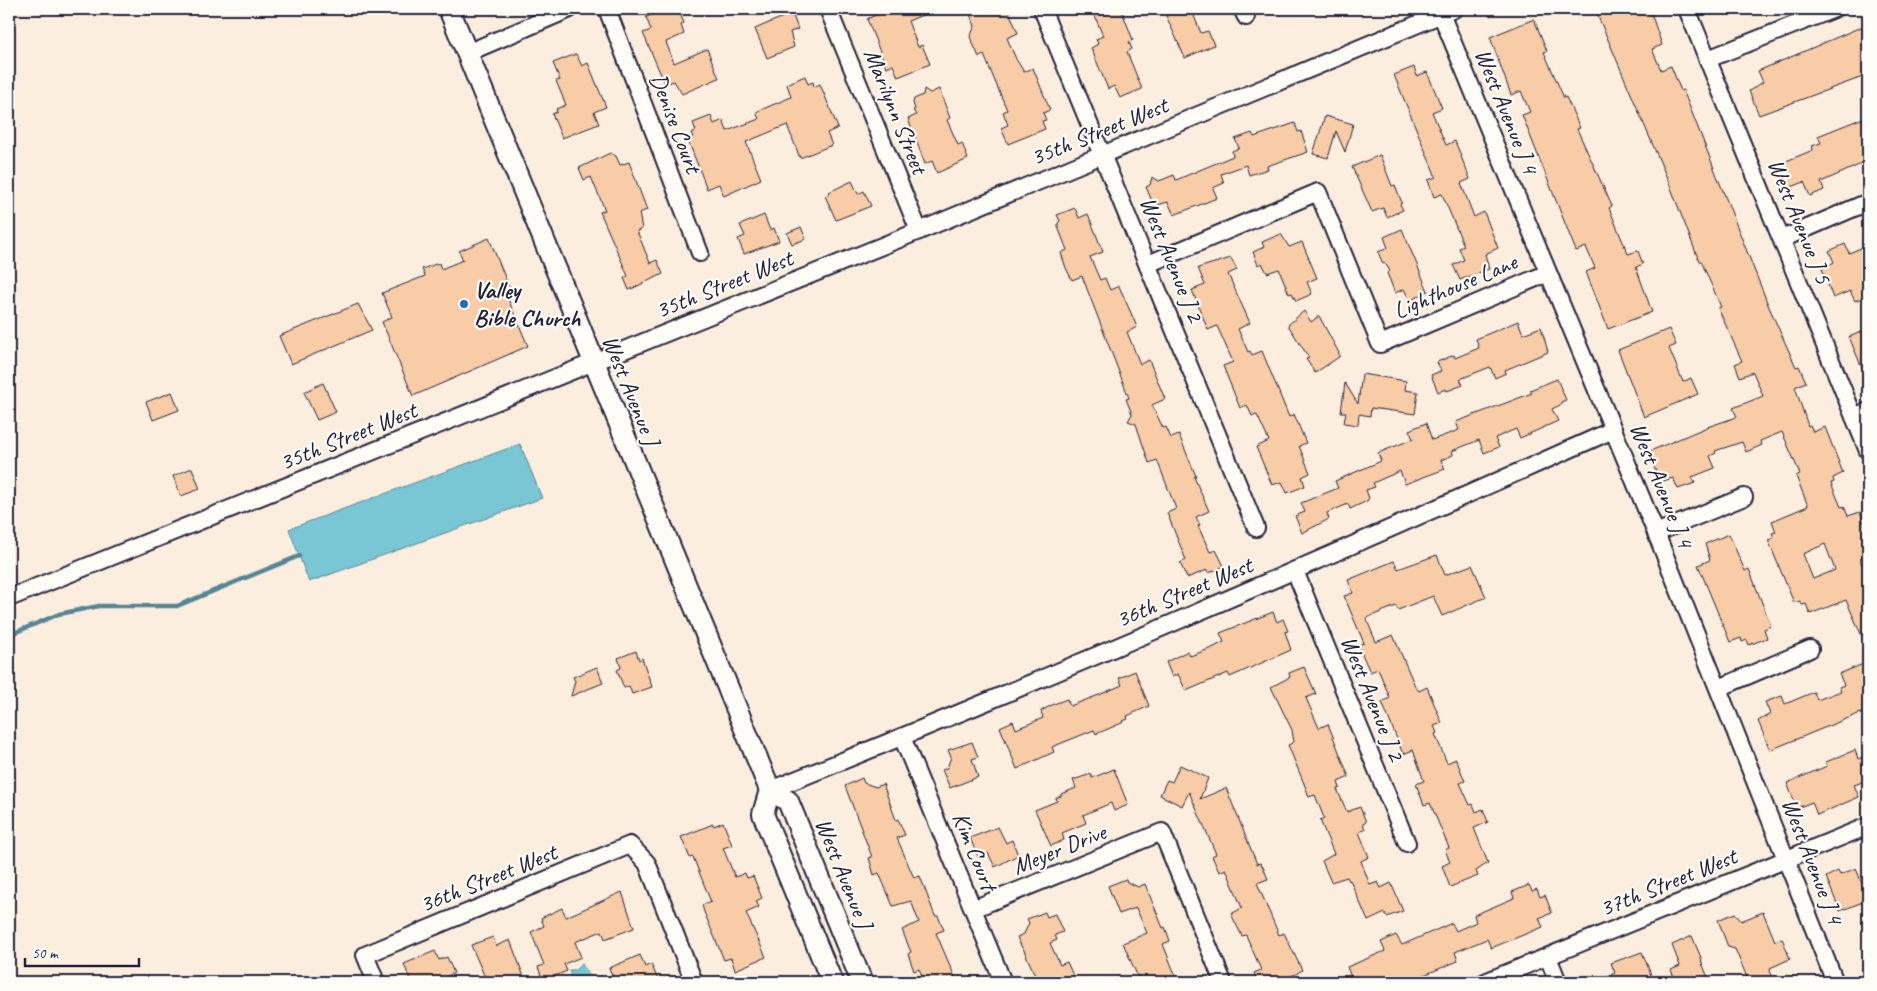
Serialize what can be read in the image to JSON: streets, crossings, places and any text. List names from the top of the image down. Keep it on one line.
{"streets":{"main road":["West Avenue J"],"street":["Marilynn Street","West Avenue J 4","Denise Court","35th Street West","West Avenue J 5","West Avenue J 2","Lighthouse Lane","36th Street West","Meyer Drive","Kim Court","37th Street West"]},"crossings":[["Marilynn Street","35th Street West"],["West Avenue J 4","35th Street West"],["West Avenue J 4","Lighthouse Lane"],["West Avenue J 4","36th Street West"],["West Avenue J 4","37th Street West"],["35th Street West","West Avenue J 2"],["35th Street West","West Avenue J"],["West Avenue J 2","Lighthouse Lane"],["West Avenue J 2","36th Street West"],["West Avenue J","36th Street West"],["36th Street West","Kim Court"],["Meyer Drive","Kim Court"]],"places":["Valley Bible Church"],"scale_bar":"50 m"}
